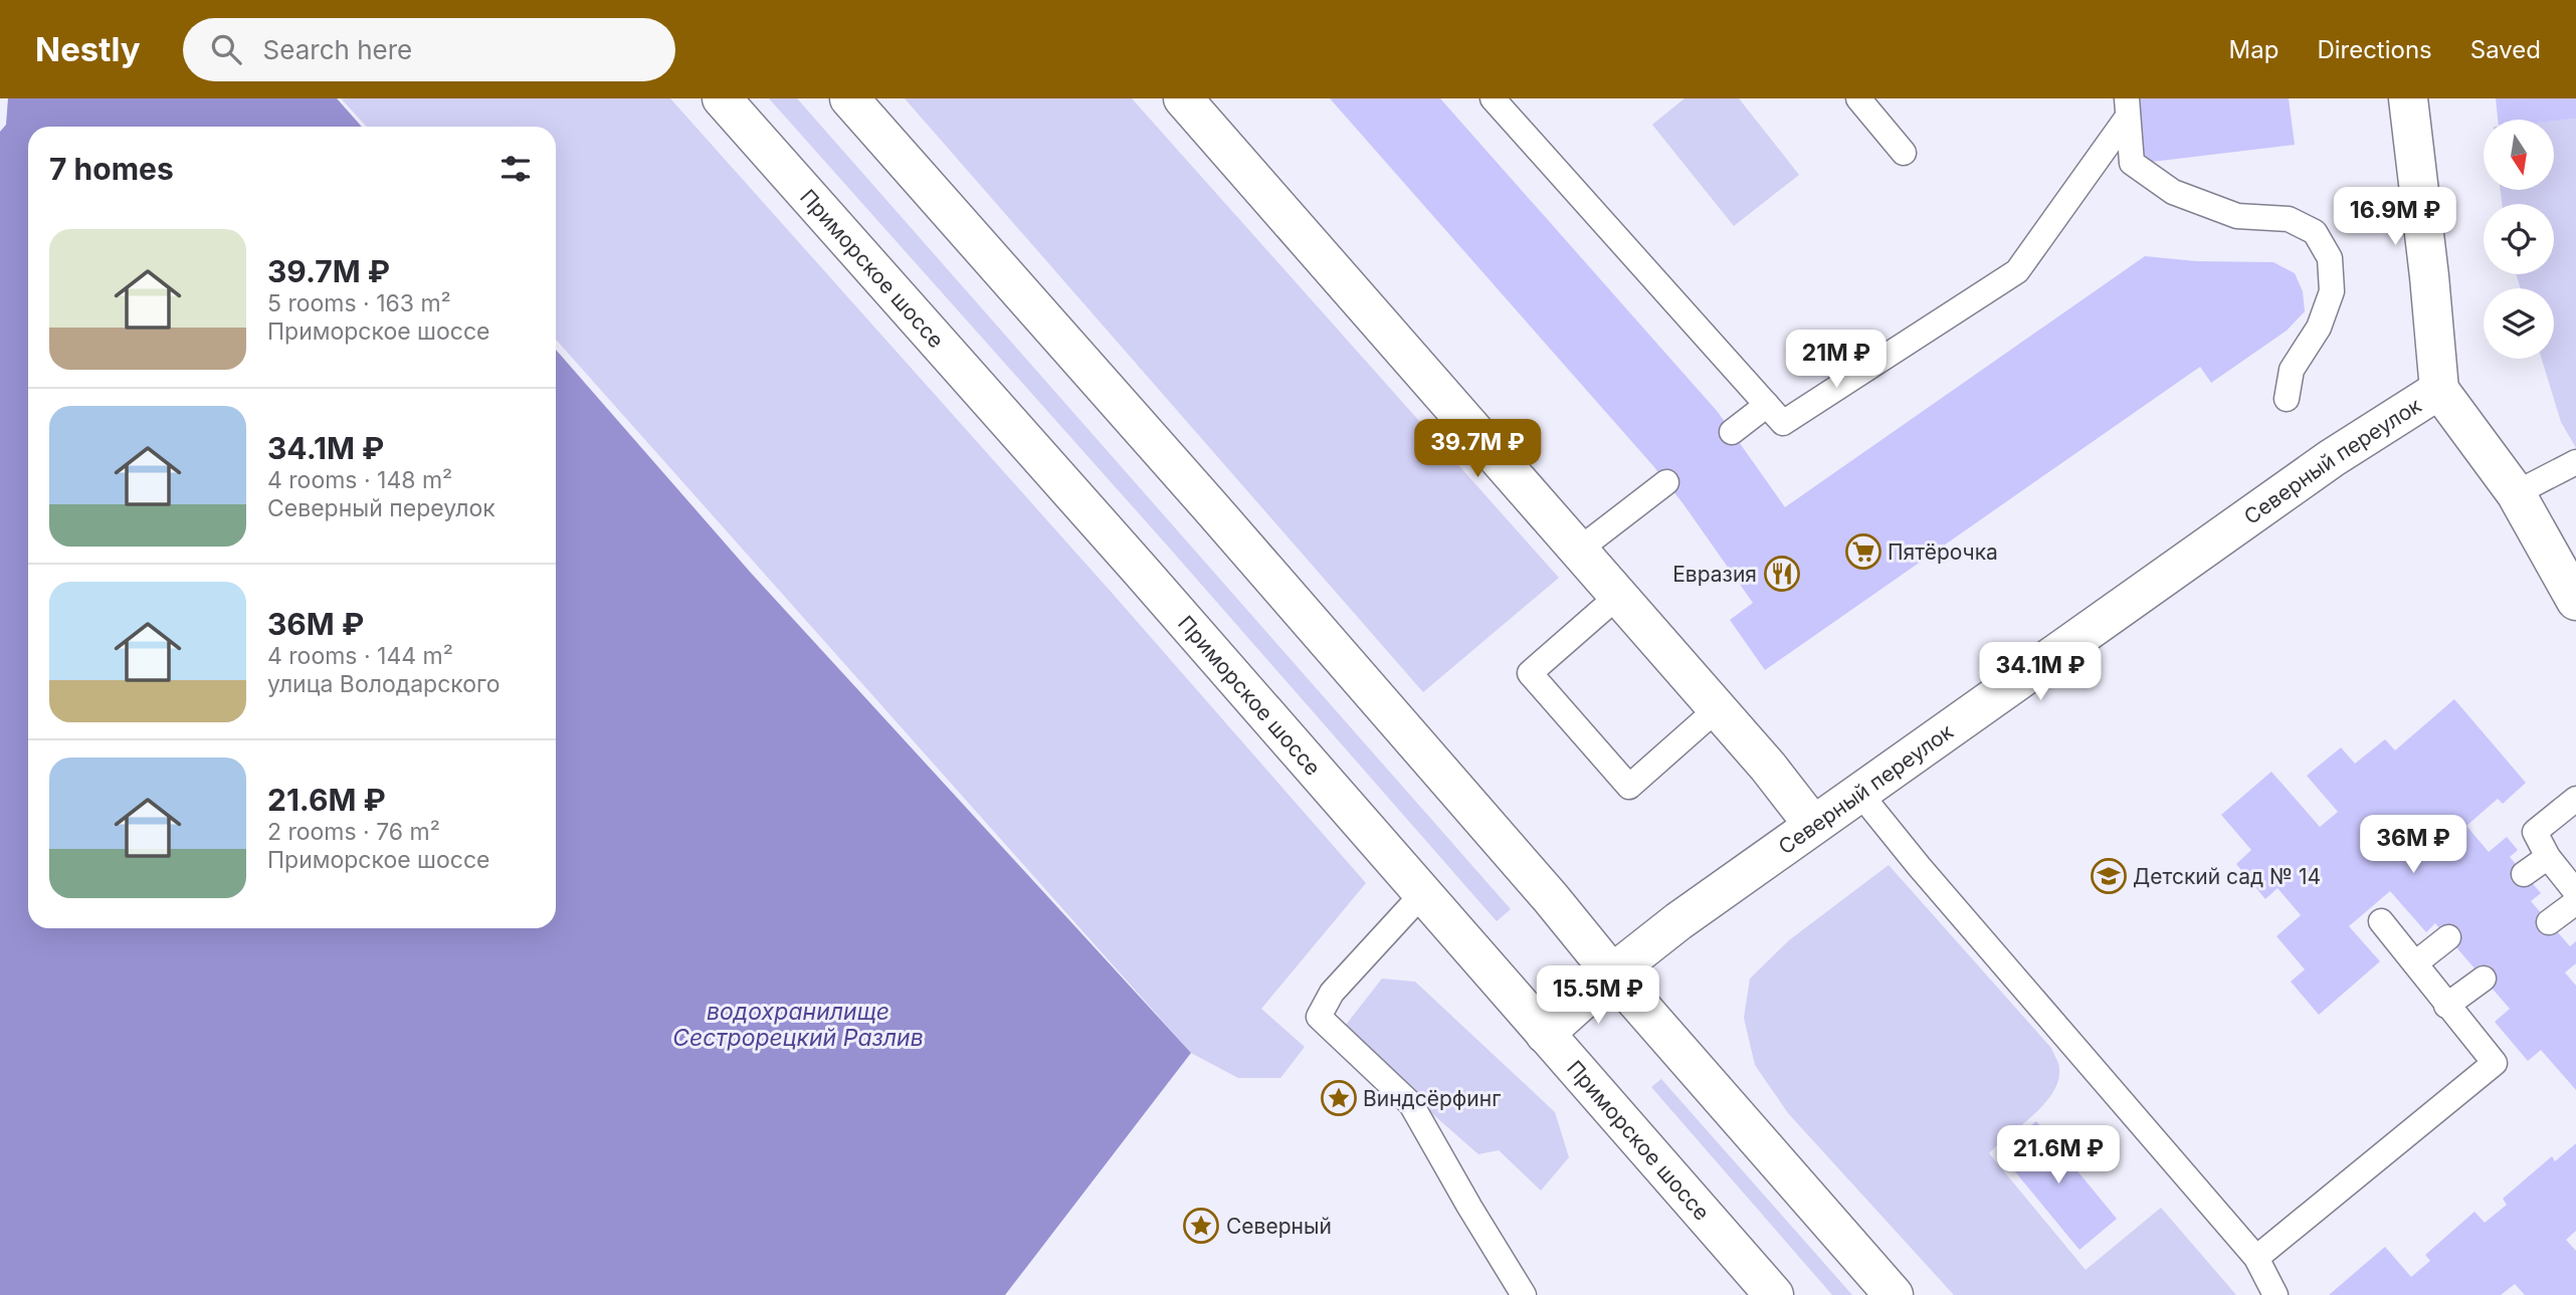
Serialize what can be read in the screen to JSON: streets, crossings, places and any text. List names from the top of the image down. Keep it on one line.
{"streets":{"main road":["Приморское шоссе","Северный переулок"]},"crossings":[["Приморское шоссе","Северный переулок"]],"water":["водохранилище Сестрорецкий Разлив"],"places":{"supermarket":["Пятёрочка"],"restaurant":["Евразия"],"school or university":["Детский сад № 14"],"place":["Виндсёрфинг","Северный"]},"north":"bottom","page":{"header":"Nestly","search":"Search here","nav":["Map","Directions","Saved"],"heading":"7 homes","price":["16.9M ₽","21M ₽","39.7M ₽","34.1M ₽","36M ₽","15.5M ₽","21.6M ₽"],"list":[{"name":"39.7M ₽","note":"5 rooms · 163 m² · Приморское шоссе"},{"name":"34.1M ₽","note":"4 rooms · 148 m² · Северный переулок"},{"name":"36M ₽","note":"4 rooms · 144 m² · улица Володарского"},{"name":"21.6M ₽","note":"2 rooms · 76 m² · Приморское шоссе"}]}}
